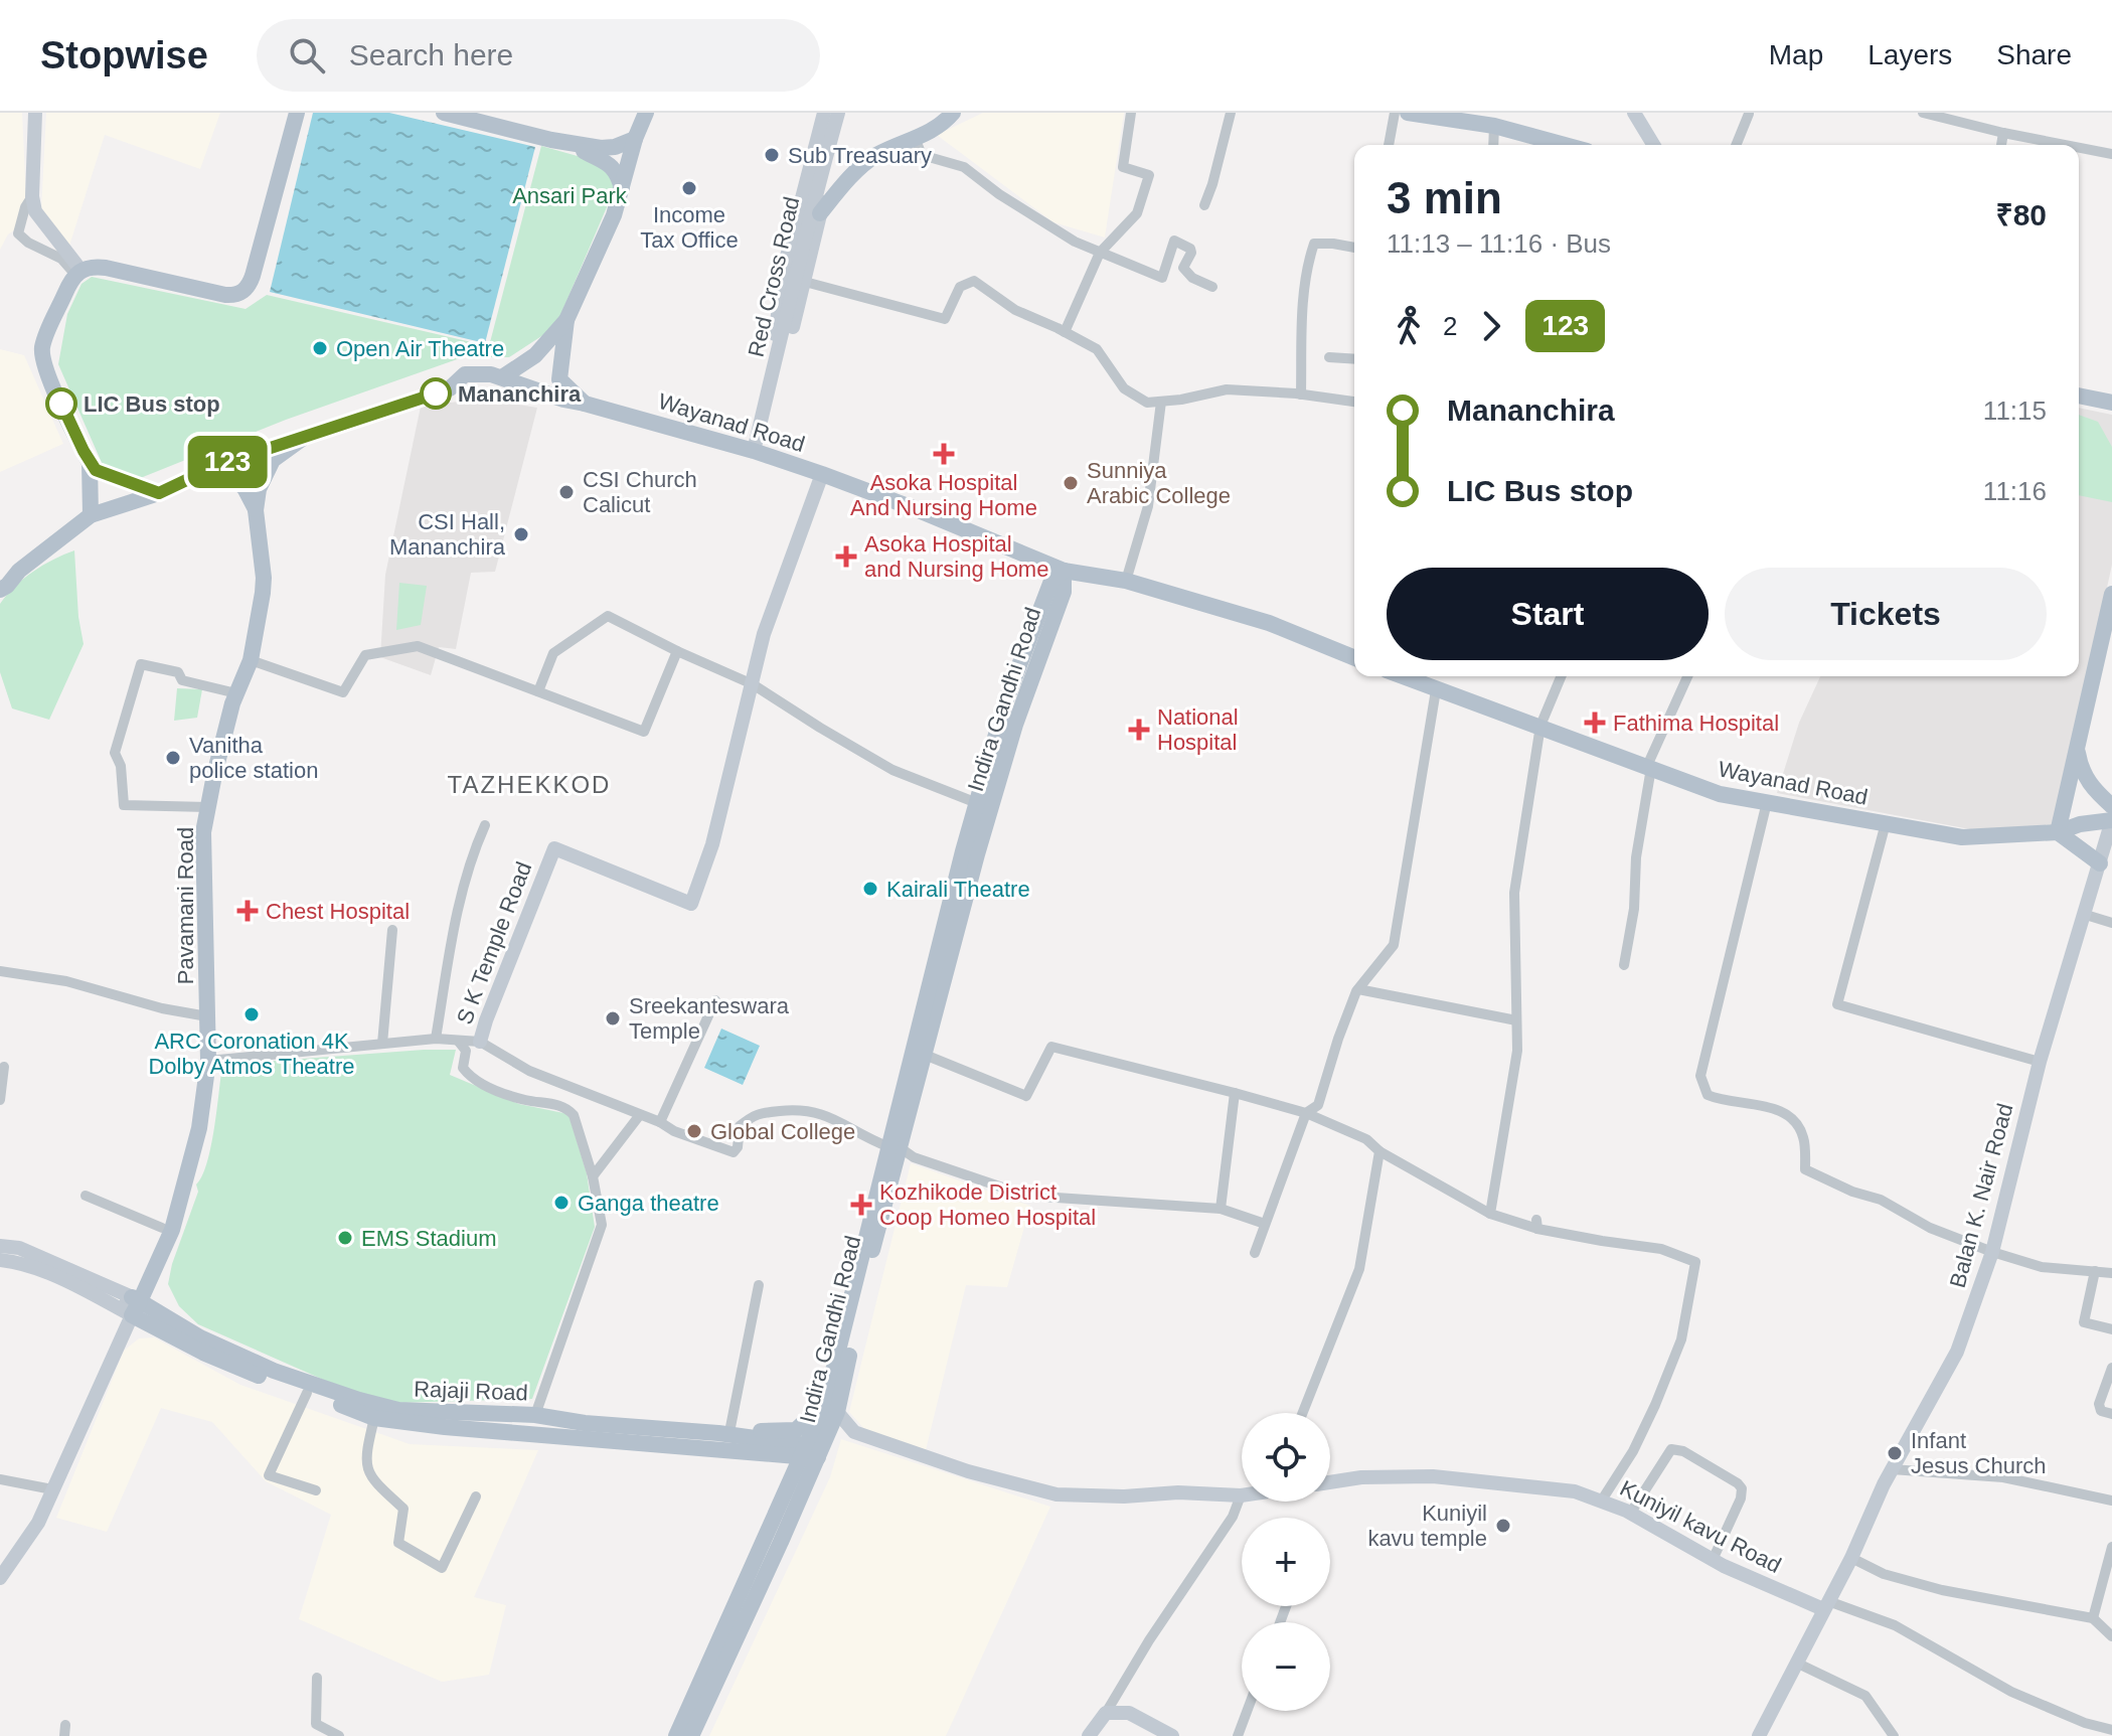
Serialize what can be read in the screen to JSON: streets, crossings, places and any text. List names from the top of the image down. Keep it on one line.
{"streets":{"main road":["Red Cross Road","Wayanad Road","Indira Gandhi Road","Pavamani Road","S K Temple Road","Balan K. Nair Road","Rajaji Road","Kuniyil kavu Road"]},"crossings":[["Red Cross Road","Wayanad Road"],["Wayanad Road","Indira Gandhi Road"],["Wayanad Road","S K Temple Road"],["Wayanad Road","Balan K. Nair Road"],["Indira Gandhi Road","Rajaji Road"],["Pavamani Road","S K Temple Road"],["Pavamani Road","Rajaji Road"],["Balan K. Nair Road","Kuniyil kavu Road"]],"districts":["TAZHEKKOD"],"parks":["Ansari Park"],"places":{"other":["Sub Treasuary","Income Tax Office","Open Air Theatre","Mananchira","LIC Bus stop","Sunniya Arabic College","CSI Church Calicut","CSI Hall, Mananchira","Vanitha police station","Kairali Theatre","ARC Coronation 4K Dolby Atmos Theatre","Sreekanteswara Temple","Global College","Ganga theatre","EMS Stadium","Infant Jesus Church","Kuniyil kavu temple"],"health":["Asoka Hospital And Nursing Home","Asoka Hospital and Nursing Home","Fathima Hospital","National Hospital","Chest Hospital","Kozhikode District Coop Homeo Hospital"]},"lines":["bus line 123"],"page":{"header":"Stopwise","search":"Search here","nav":["Map","Layers","Share"],"on_map":"123","heading":["3 min","11:13 – 11:16 · Bus","₹80"],"legs":["2","123"],"list":[{"name":"Mananchira","value":"11:15"},{"name":"LIC Bus stop","value":"11:16"}],"buttons":["Start","Tickets"],"map_buttons":["+","−"]}}
